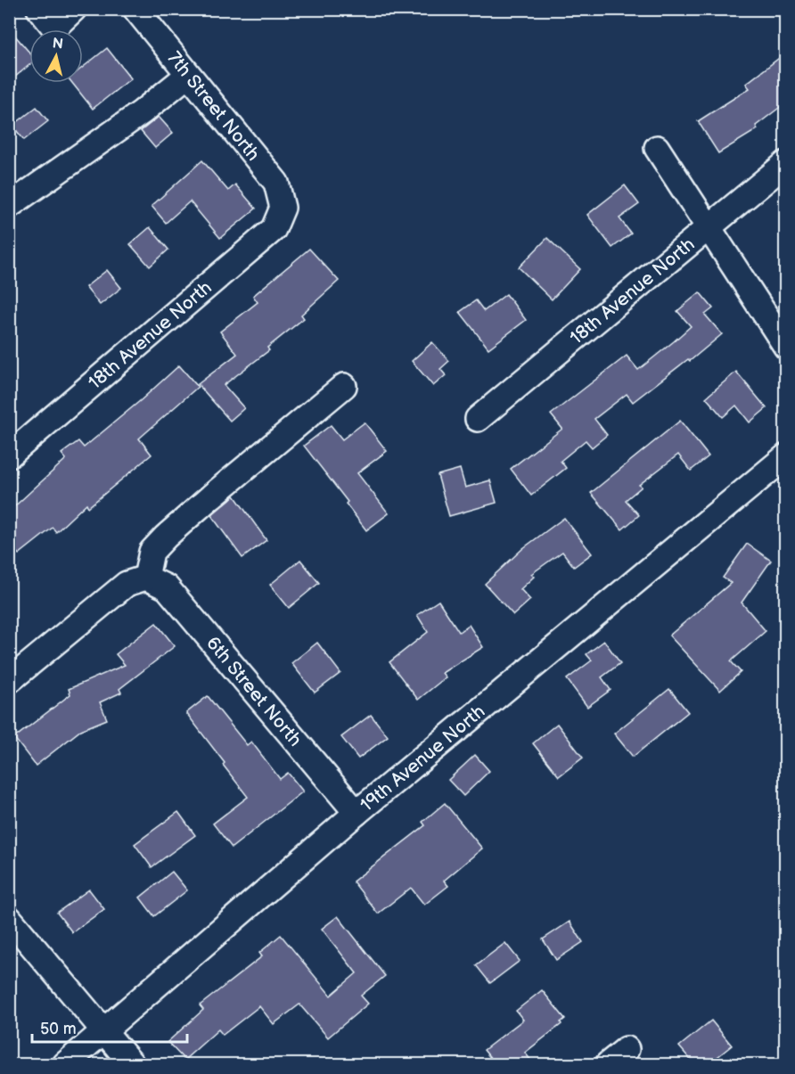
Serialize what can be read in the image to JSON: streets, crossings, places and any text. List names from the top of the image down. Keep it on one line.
{"streets":{"street":["7th Street North","18th Avenue North","6th Street North","19th Avenue North"]},"crossings":[["7th Street North","18th Avenue North"],["6th Street North","19th Avenue North"]],"scale_bar":"50 m","north":"top"}
